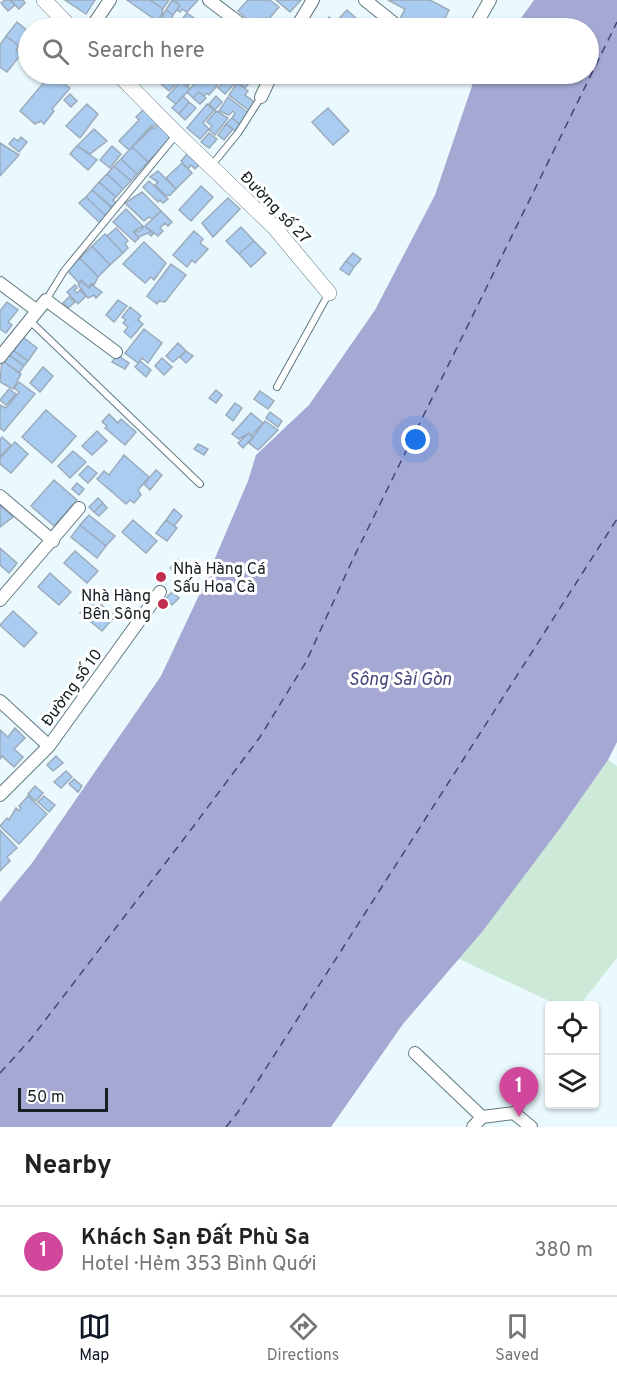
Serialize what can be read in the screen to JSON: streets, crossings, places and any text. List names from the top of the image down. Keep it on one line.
{"streets":{"street":["Đường số 27","Đường số 10"]},"water":["Sông Sài Gòn"],"places":["Nhà Hàng Cá Sấu Hoa Cà","Nhà Hàng Bên Sông"],"scale_bar":"50 m","page":{"search":"Search here","pins":"1","scale":"50 m","heading":"Nearby","list":[{"mark":"1","name":"Khách Sạn Đất Phù Sa","note":"Hotel · Hẻm 353 Bình Quới","value":"380 m"}],"nav":["Map","Directions","Saved"]}}
